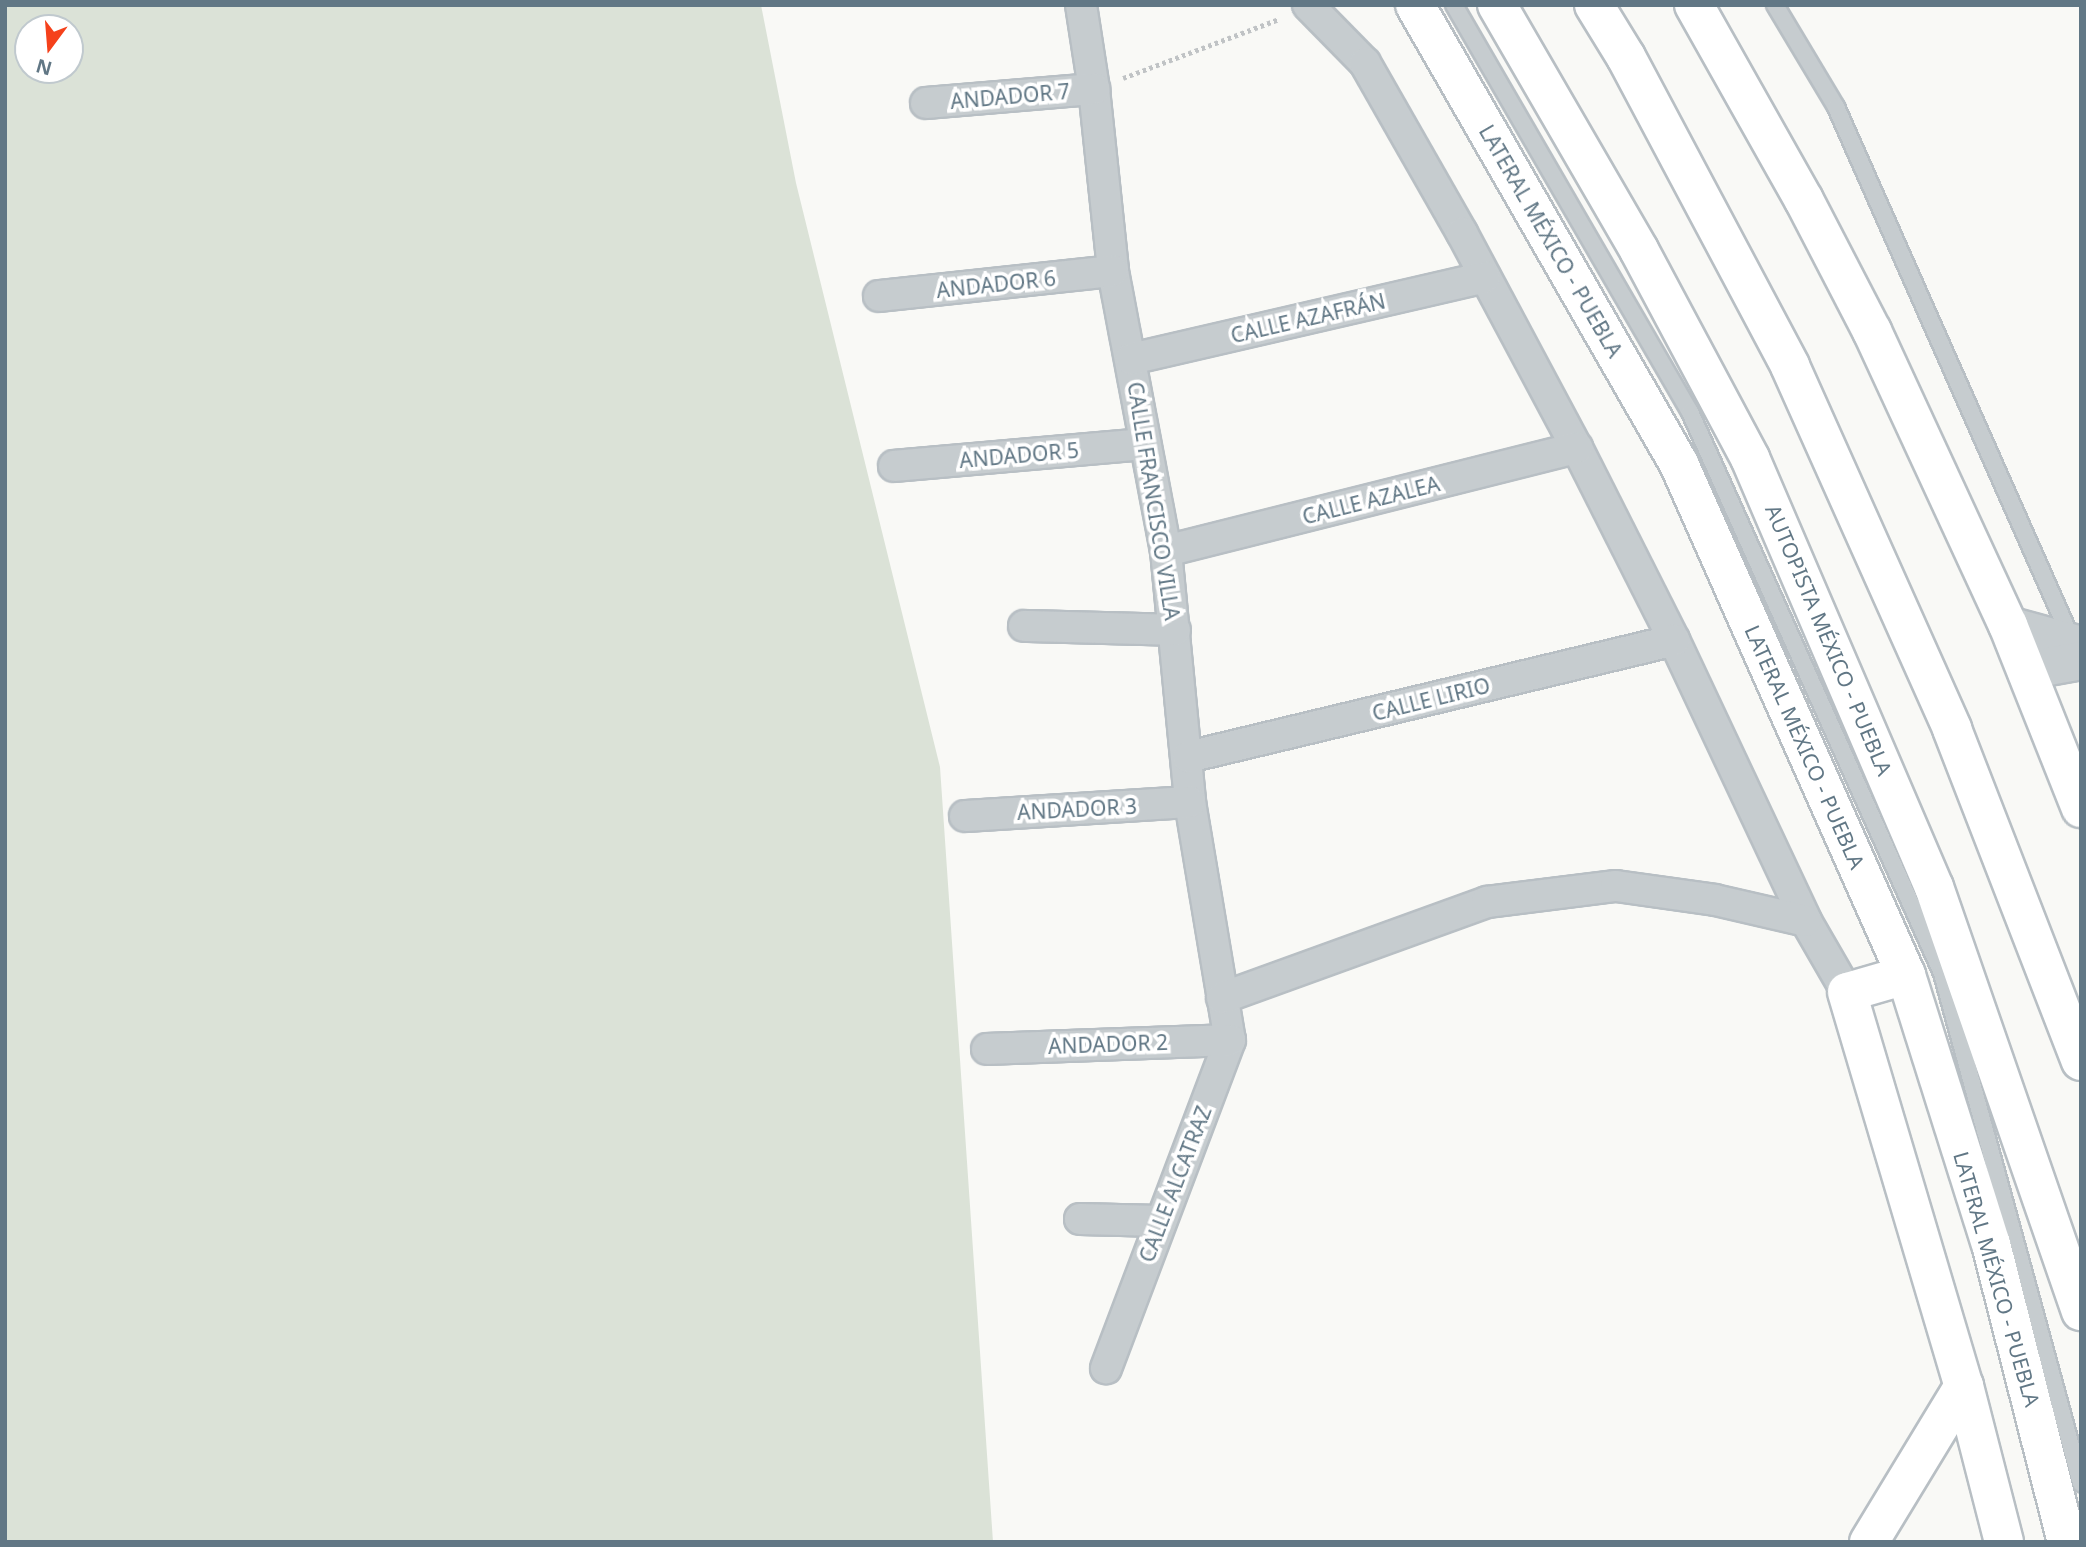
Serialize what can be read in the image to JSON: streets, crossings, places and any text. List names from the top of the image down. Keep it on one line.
{"streets":{"main road":["LATERAL MÉXICO - PUEBLA","AUTOPISTA MÉXICO - PUEBLA"],"street":["ANDADOR 7","ANDADOR 6","CALLE AZAFRÁN","ANDADOR 5","CALLE AZALEA","CALLE FRANCISCO VILLA","CALLE LIRIO","ANDADOR 3","ANDADOR 2","CALLE ALCATRAZ"]},"crossings":[["ANDADOR 7","CALLE FRANCISCO VILLA"],["ANDADOR 6","CALLE FRANCISCO VILLA"],["CALLE AZAFRÁN","CALLE FRANCISCO VILLA"],["ANDADOR 5","CALLE FRANCISCO VILLA"],["CALLE AZALEA","CALLE FRANCISCO VILLA"],["CALLE FRANCISCO VILLA","CALLE LIRIO"],["CALLE FRANCISCO VILLA","ANDADOR 3"],["ANDADOR 2","CALLE ALCATRAZ"]],"north":"bottom"}
